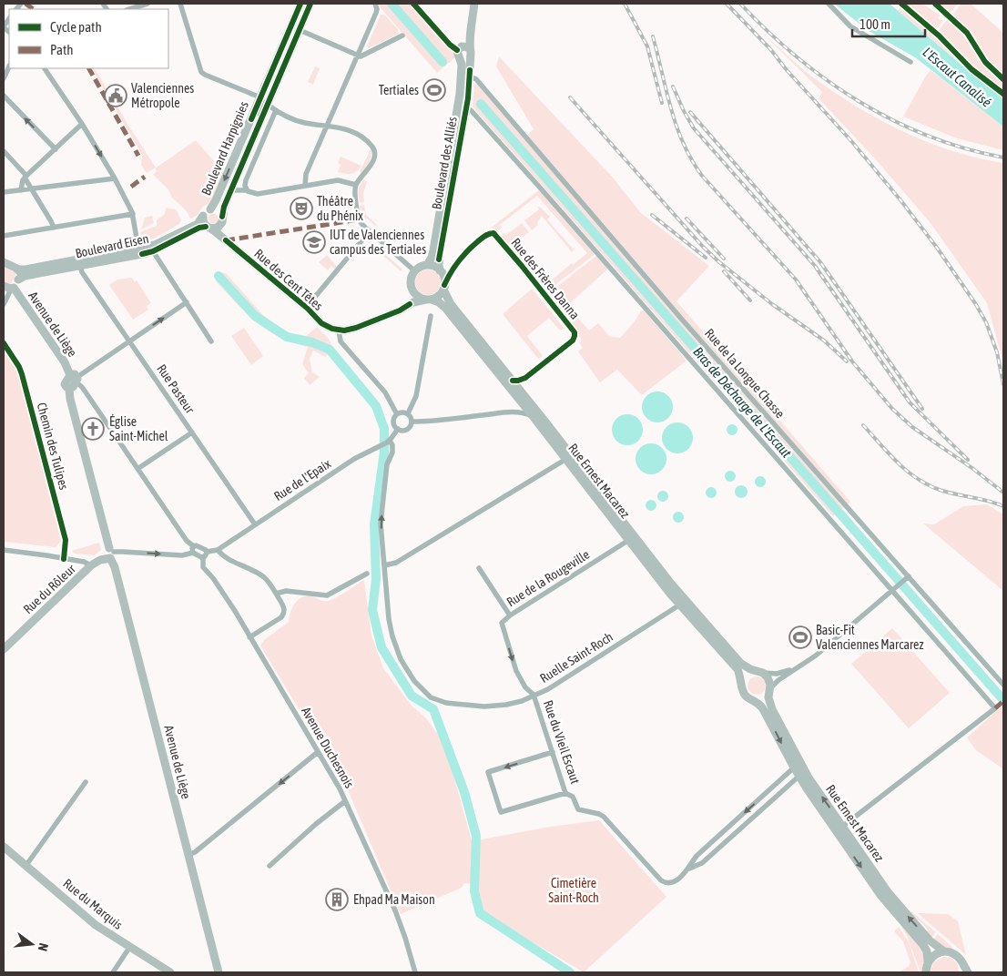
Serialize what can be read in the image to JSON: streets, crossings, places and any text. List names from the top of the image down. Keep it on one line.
{"streets":{"main road":["Boulevard Harpignies","Boulevard des Alliés","Boulevard Eisen","Rue des Cent Têtes","Avenue de Liège","Rue Ernest Macarez","Rue du Rôleur","Rue du Marquis"],"street":["Rue des Frères Danna","Rue de la Longue Chasse","Rue Pasteur","Chemin des Tulipes","Rue de l'Epaix","Rue de la Rougeville","Ruelle Saint-Roch","Rue du Vieil Escaut","Avenue Duchesnois"]},"crossings":[["Boulevard Harpignies","Boulevard Eisen"],["Boulevard Harpignies","Rue des Cent Têtes"],["Boulevard des Alliés","Rue des Frères Danna"],["Boulevard des Alliés","Rue de la Longue Chasse"],["Boulevard des Alliés","Rue Ernest Macarez"],["Boulevard Eisen","Rue des Cent Têtes"],["Boulevard Eisen","Rue Pasteur"],["Rue des Frères Danna","Rue Ernest Macarez"],["Avenue de Liège","Rue du Rôleur"],["Rue Pasteur","Rue de l'Epaix"],["Rue de l'Epaix","Ruelle Saint-Roch"],["Rue Ernest Macarez","Rue de la Rougeville"],["Rue Ernest Macarez","Ruelle Saint-Roch"],["Rue Ernest Macarez","Rue du Vieil Escaut"],["Rue de la Rougeville","Ruelle Saint-Roch"],["Rue de la Rougeville","Rue du Vieil Escaut"],["Ruelle Saint-Roch","Rue du Vieil Escaut"]],"one_way":["Rue de la Rougeville"],"water":["L'Escaut Canalisé","Bras de Décharge de L'Escaut"],"parks":["Cimetière Saint-Roch"],"places":{"sports":["Tertiales","Basic-Fit Valenciennes Marcarez"],"public building":["Valenciennes Métropole"],"theatre":["Théâtre du Phénix"],"school or university":["IUT de Valenciennes campus des Tertiales"],"church":["Église Saint-Michel"],"building":["Ehpad Ma Maison"]},"legend":["Cycle path","Path"],"scale_bar":"100 m","north":"right"}
